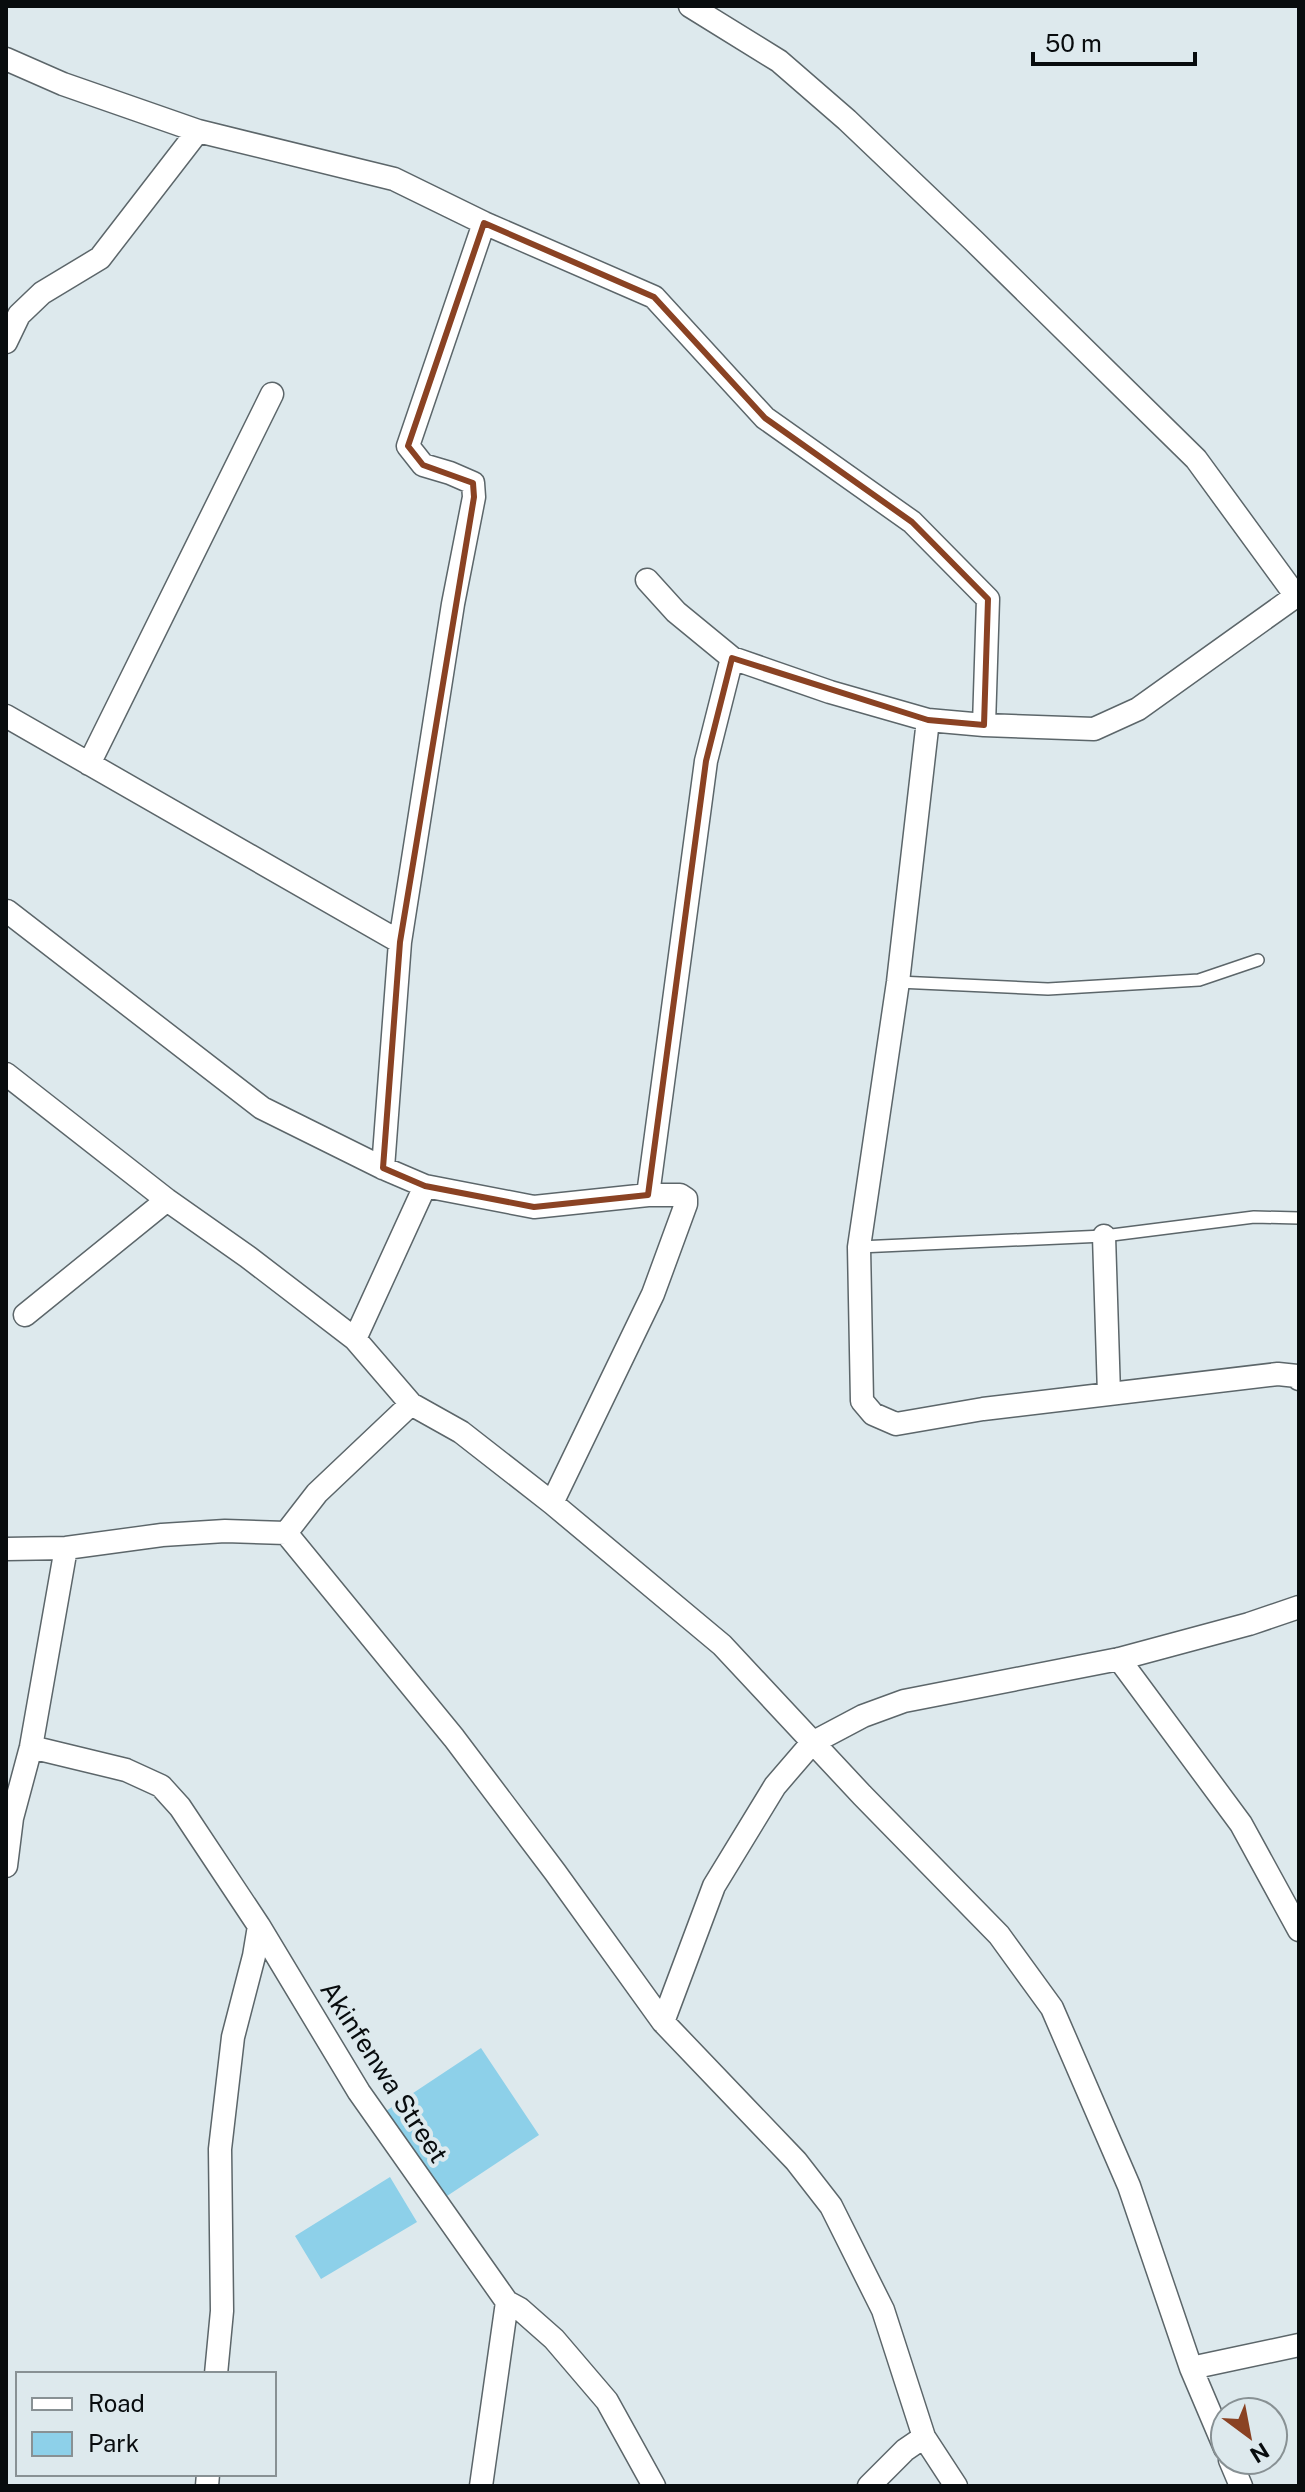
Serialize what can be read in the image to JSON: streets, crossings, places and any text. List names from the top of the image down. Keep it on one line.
{"streets":{"street":["Akinfenwa Street"]},"legend":["Road","Park"],"scale_bar":"50 m","north":"bottom right"}
